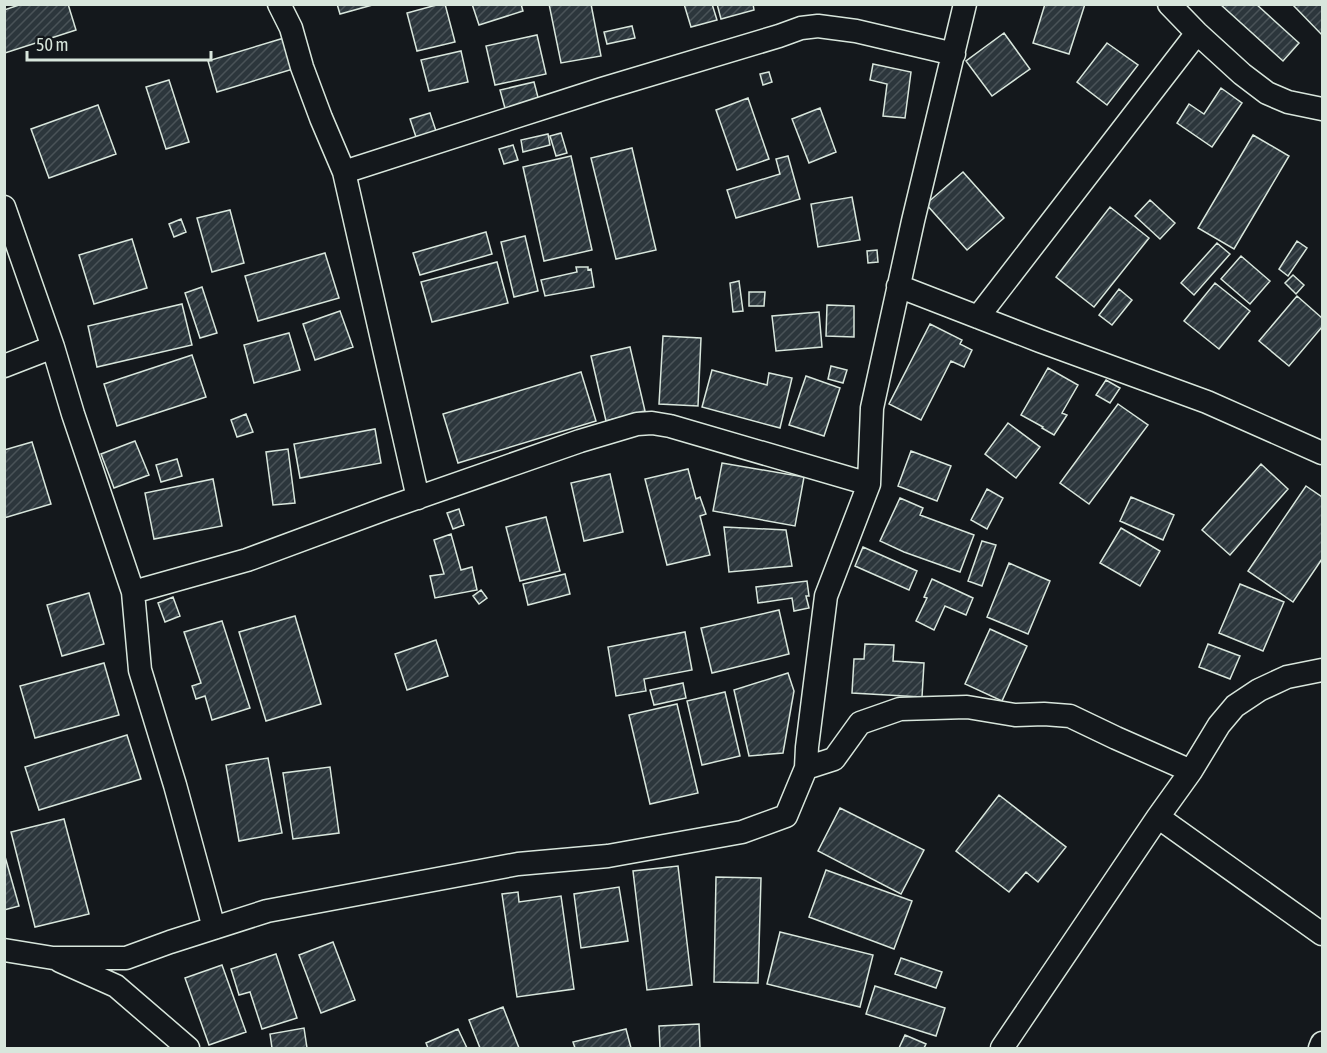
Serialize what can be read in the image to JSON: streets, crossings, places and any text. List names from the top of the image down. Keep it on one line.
{"scale_bar":"50 m"}
